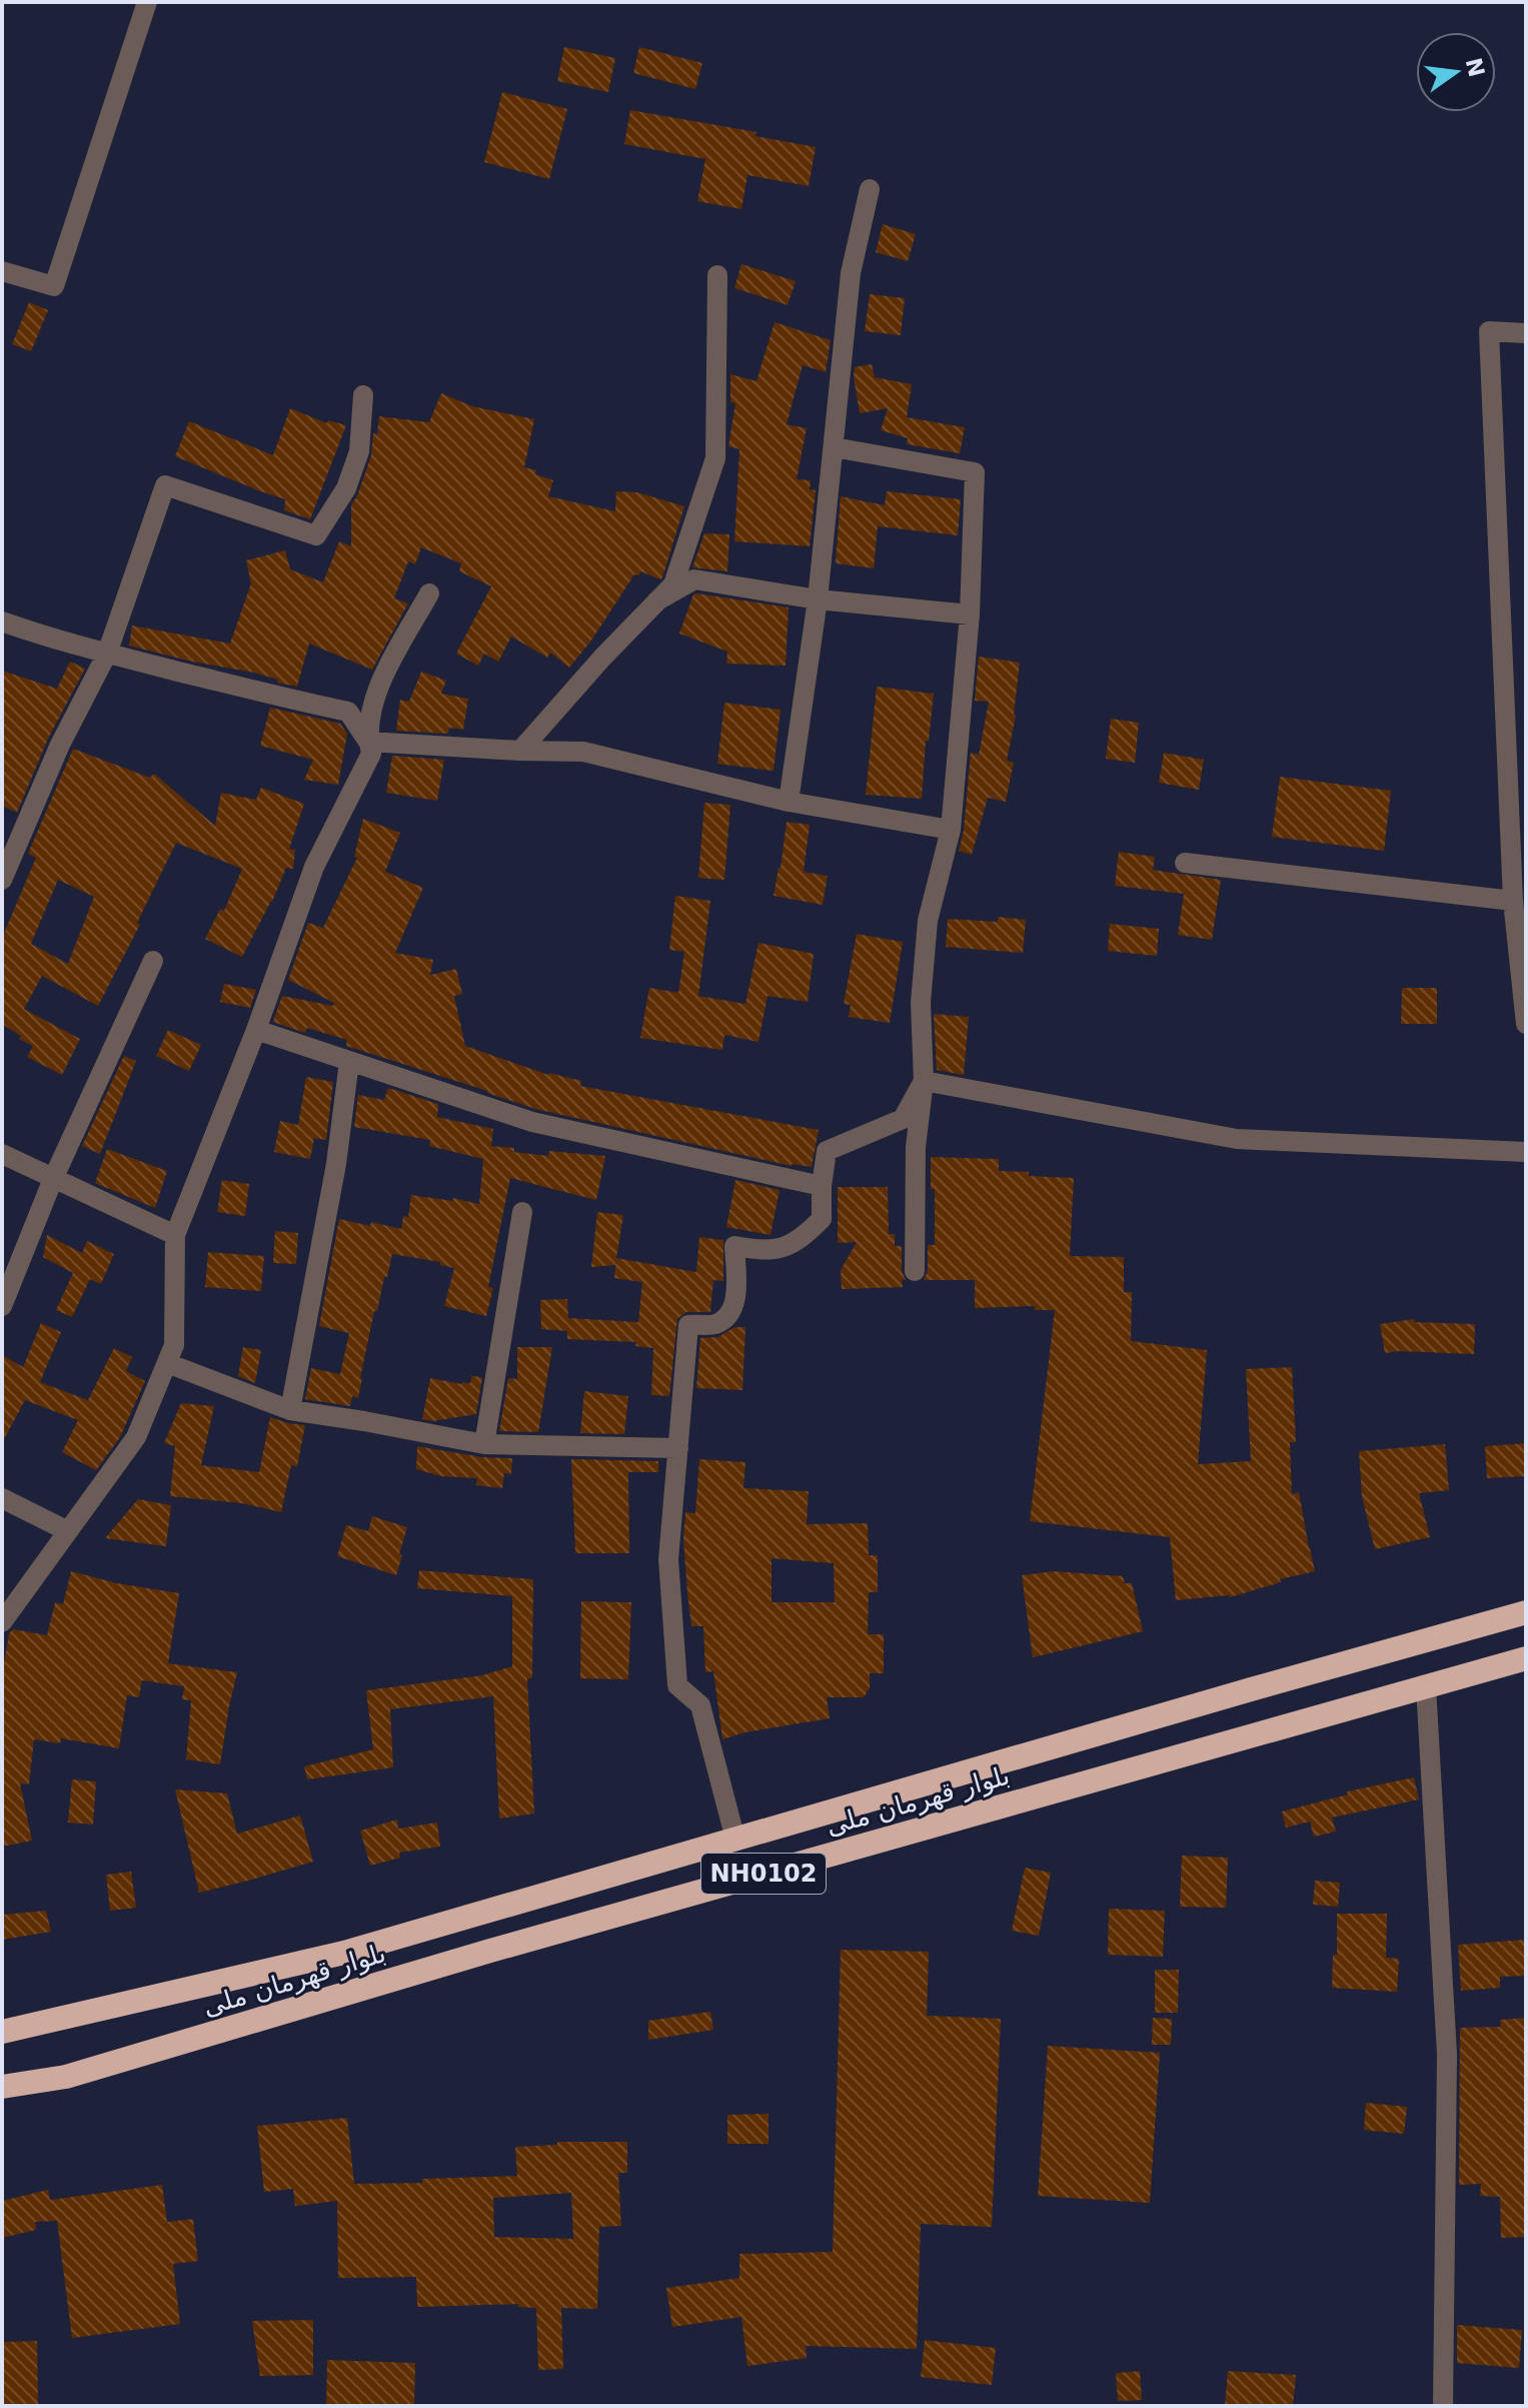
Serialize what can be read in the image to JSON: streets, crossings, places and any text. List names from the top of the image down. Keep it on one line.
{"streets":{"highway":["بلوار قهرمان ملی","NH0102"]},"north":"right"}
